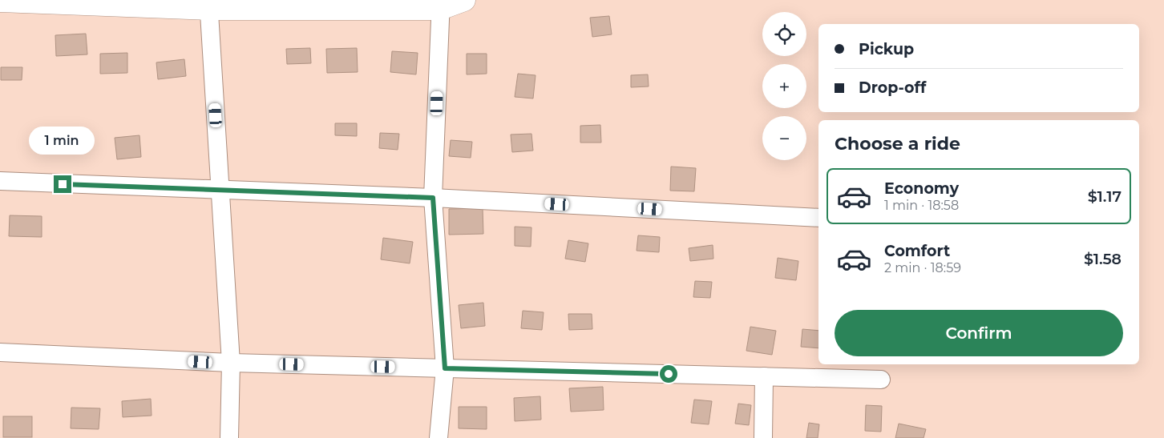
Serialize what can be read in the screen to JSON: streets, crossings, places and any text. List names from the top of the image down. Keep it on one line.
{"page":{"map_buttons":["+","−"],"banner":["Pickup","Drop-off"],"heading":"Choose a ride","bubble":"1 min","list":[{"name":"Economy","note":"1 min · 18:58","value":"$1.17"},{"name":"Comfort","note":"2 min · 18:59","value":"$1.58"}],"buttons":"Confirm"}}
